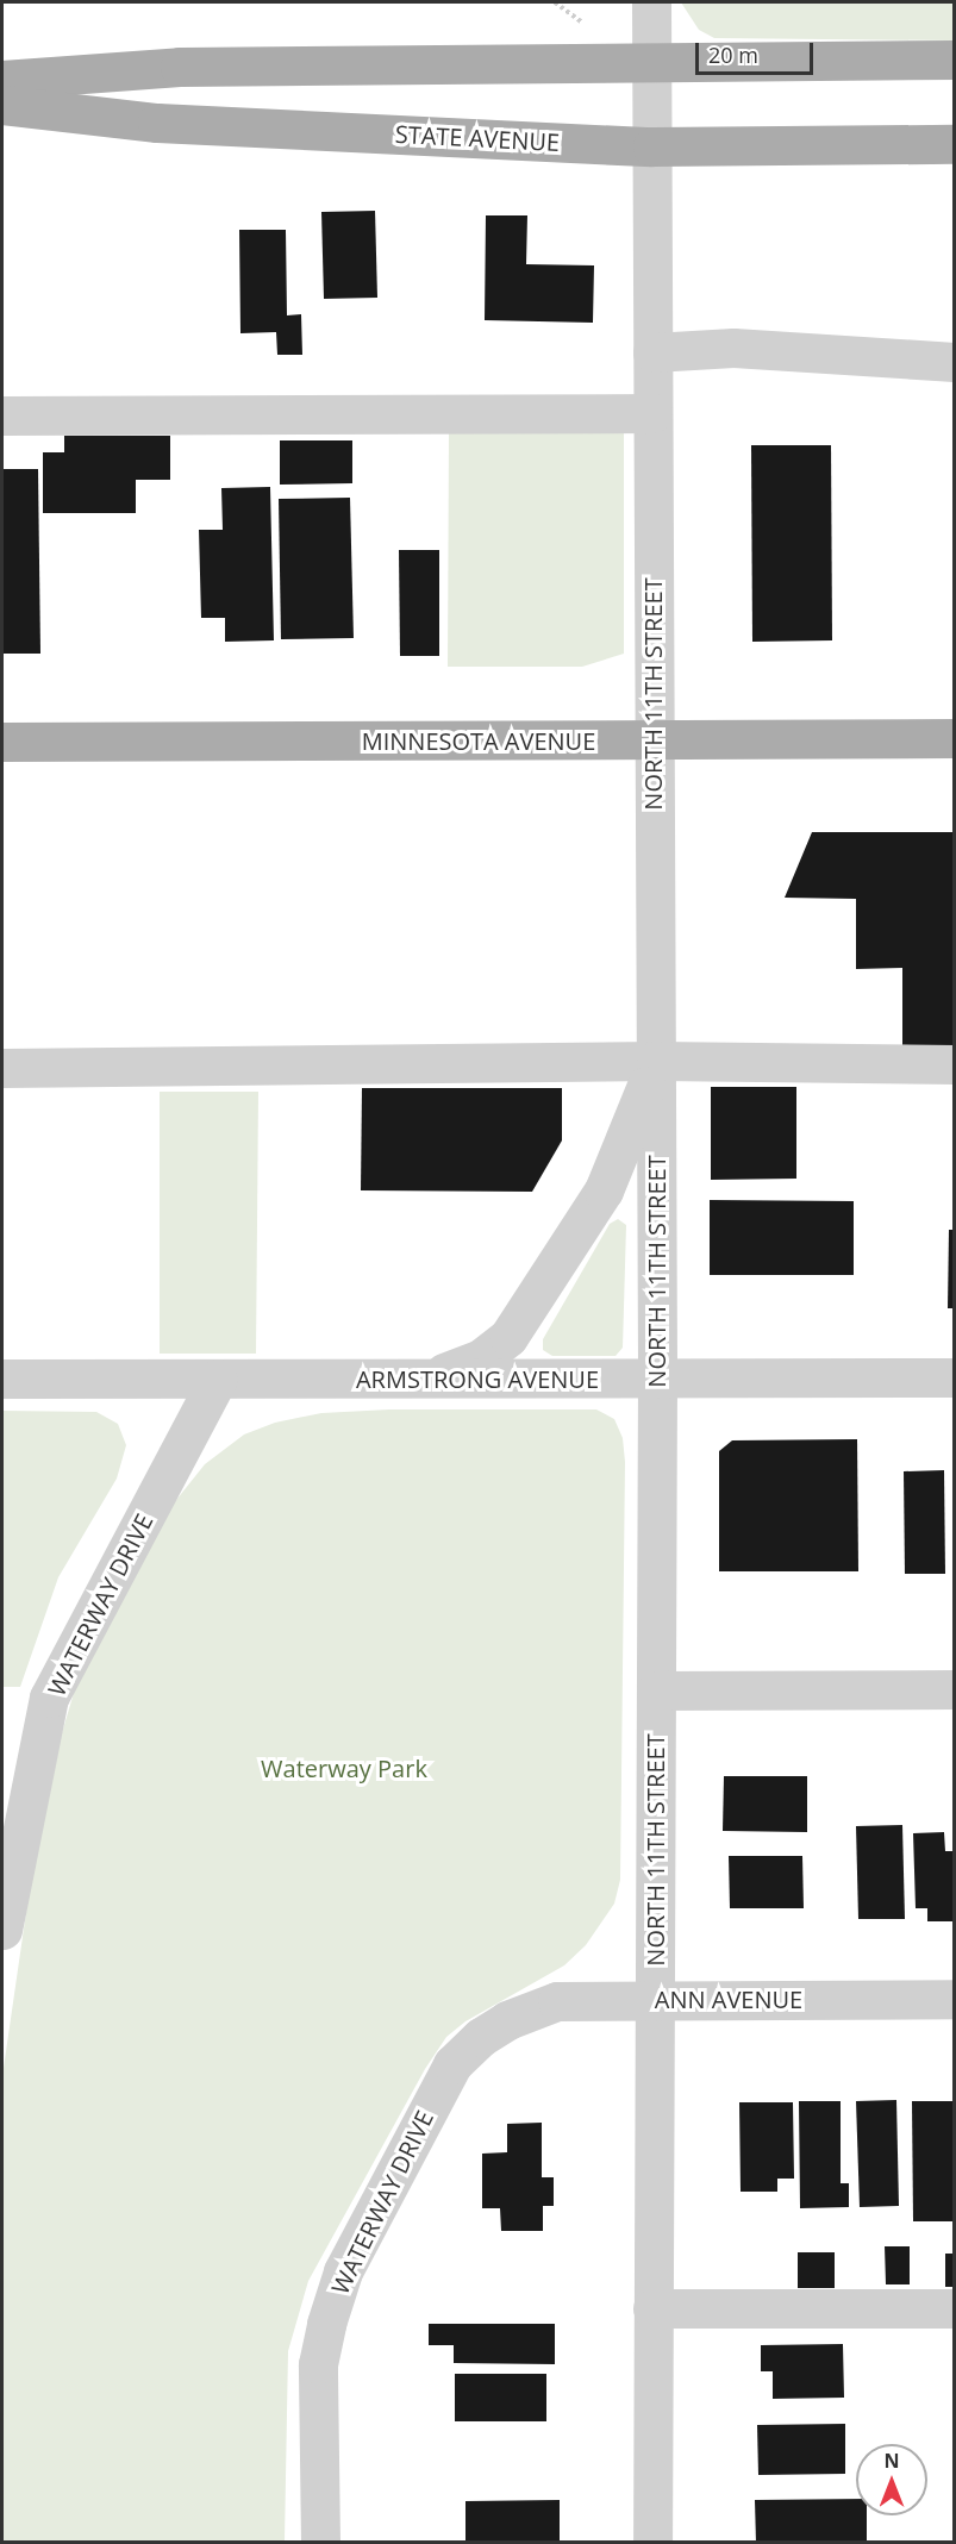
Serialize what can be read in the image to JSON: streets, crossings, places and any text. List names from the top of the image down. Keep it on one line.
{"streets":{"main road":["STATE AVENUE","MINNESOTA AVENUE"],"street":["NORTH 11TH STREET","ARMSTRONG AVENUE","WATERWAY DRIVE","ANN AVENUE"]},"crossings":[["STATE AVENUE","NORTH 11TH STREET"],["NORTH 11TH STREET","MINNESOTA AVENUE"],["NORTH 11TH STREET","ARMSTRONG AVENUE"],["NORTH 11TH STREET","ANN AVENUE"],["ARMSTRONG AVENUE","WATERWAY DRIVE"],["WATERWAY DRIVE","ANN AVENUE"]],"parks":["Waterway Park"],"scale_bar":"20 m","north":"top"}
